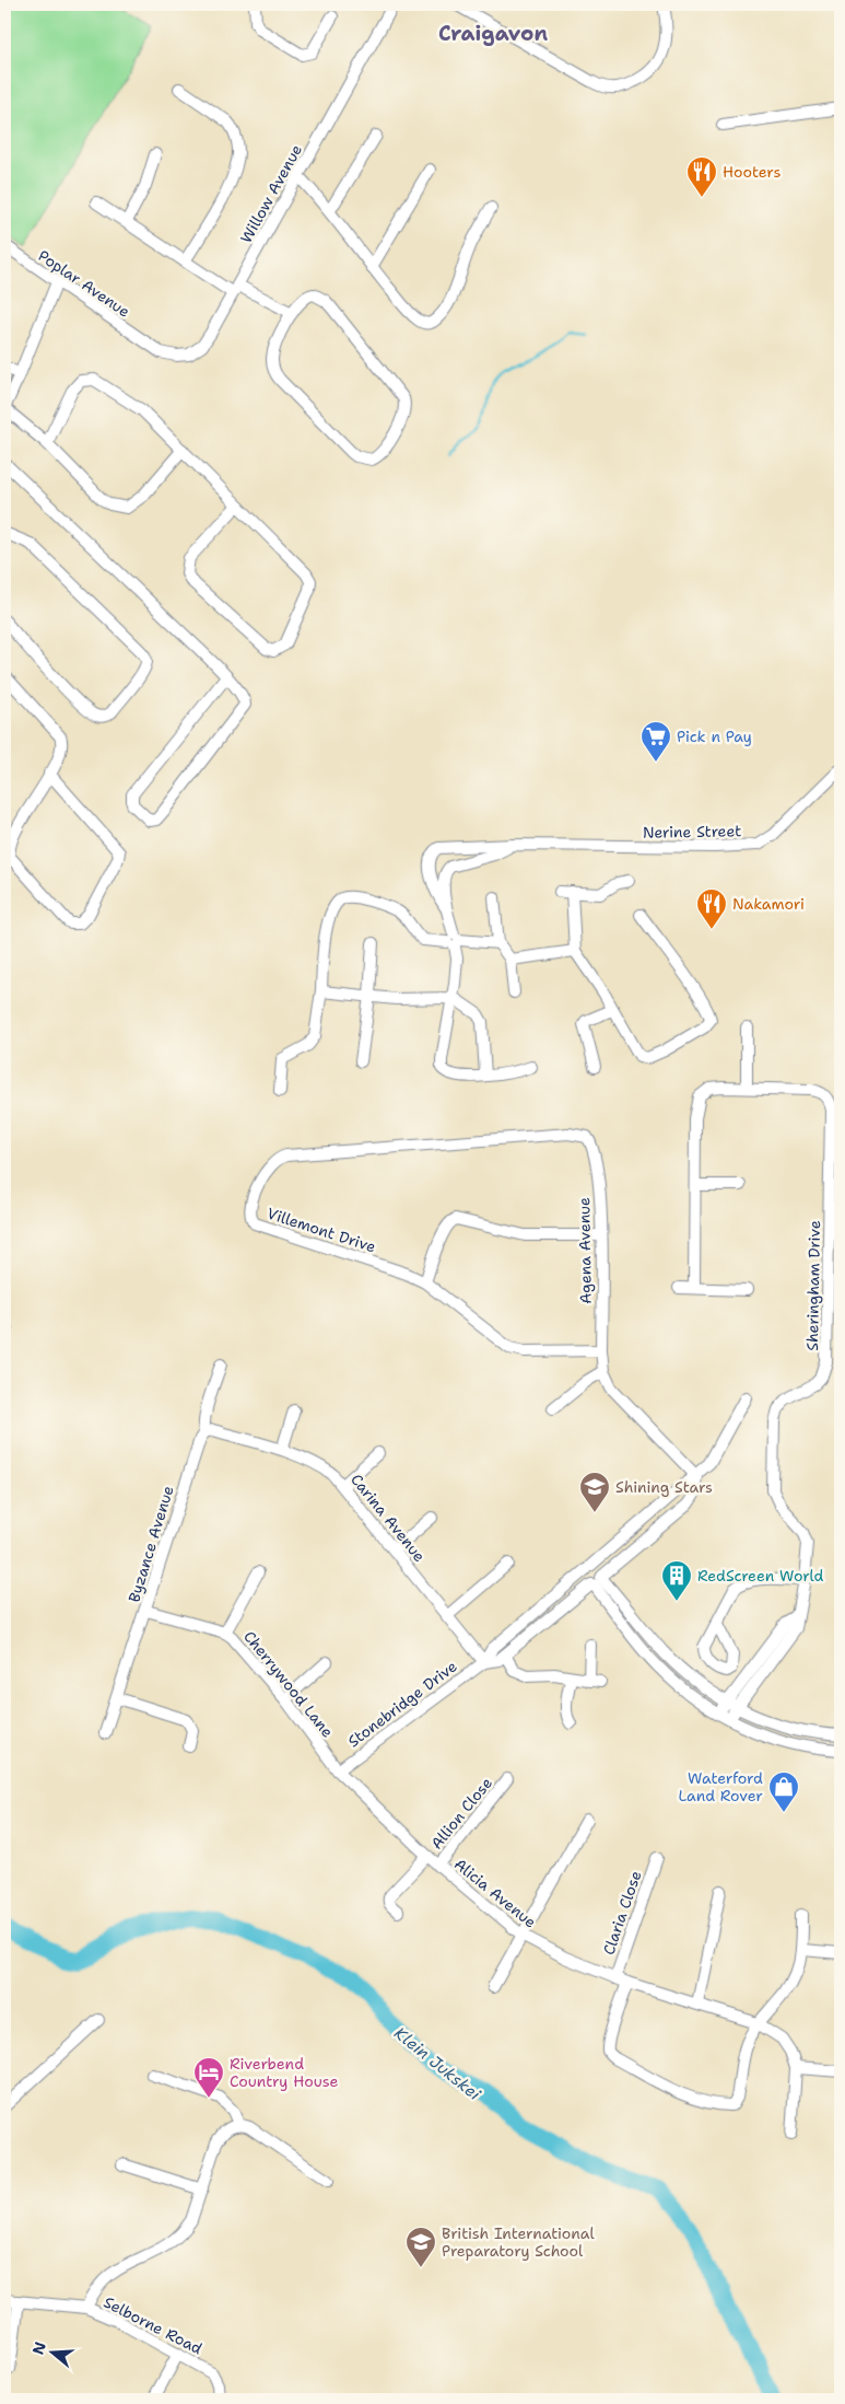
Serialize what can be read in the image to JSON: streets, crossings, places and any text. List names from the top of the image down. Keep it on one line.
{"streets":{"street":["Willow Avenue","Poplar Avenue","Nerine Street","Villemont Drive","Agena Avenue","Sheringham Drive","Carina Avenue","Byzance Avenue","Cherrywood Lane","Stonebridge Drive","Allion Close","Alicia Avenue","Claria Close","Selborne Road"]},"crossings":[["Willow Avenue","Poplar Avenue"],["Villemont Drive","Agena Avenue"],["Agena Avenue","Stonebridge Drive"],["Carina Avenue","Byzance Avenue"],["Carina Avenue","Stonebridge Drive"],["Byzance Avenue","Cherrywood Lane"],["Cherrywood Lane","Stonebridge Drive"],["Cherrywood Lane","Alicia Avenue"],["Stonebridge Drive","Alicia Avenue"],["Allion Close","Alicia Avenue"],["Alicia Avenue","Claria Close"]],"districts":["Craigavon"],"water":["Klein Jukskei"],"places":{"restaurant":["Hooters","Nakamori"],"supermarket":["Pick n Pay"],"school or university":["Shining Stars","British International Preparatory School"],"building":["RedScreen World"],"shop":["Waterford Land Rover"],"hotel":["Riverbend Country House"]},"north":"left"}
